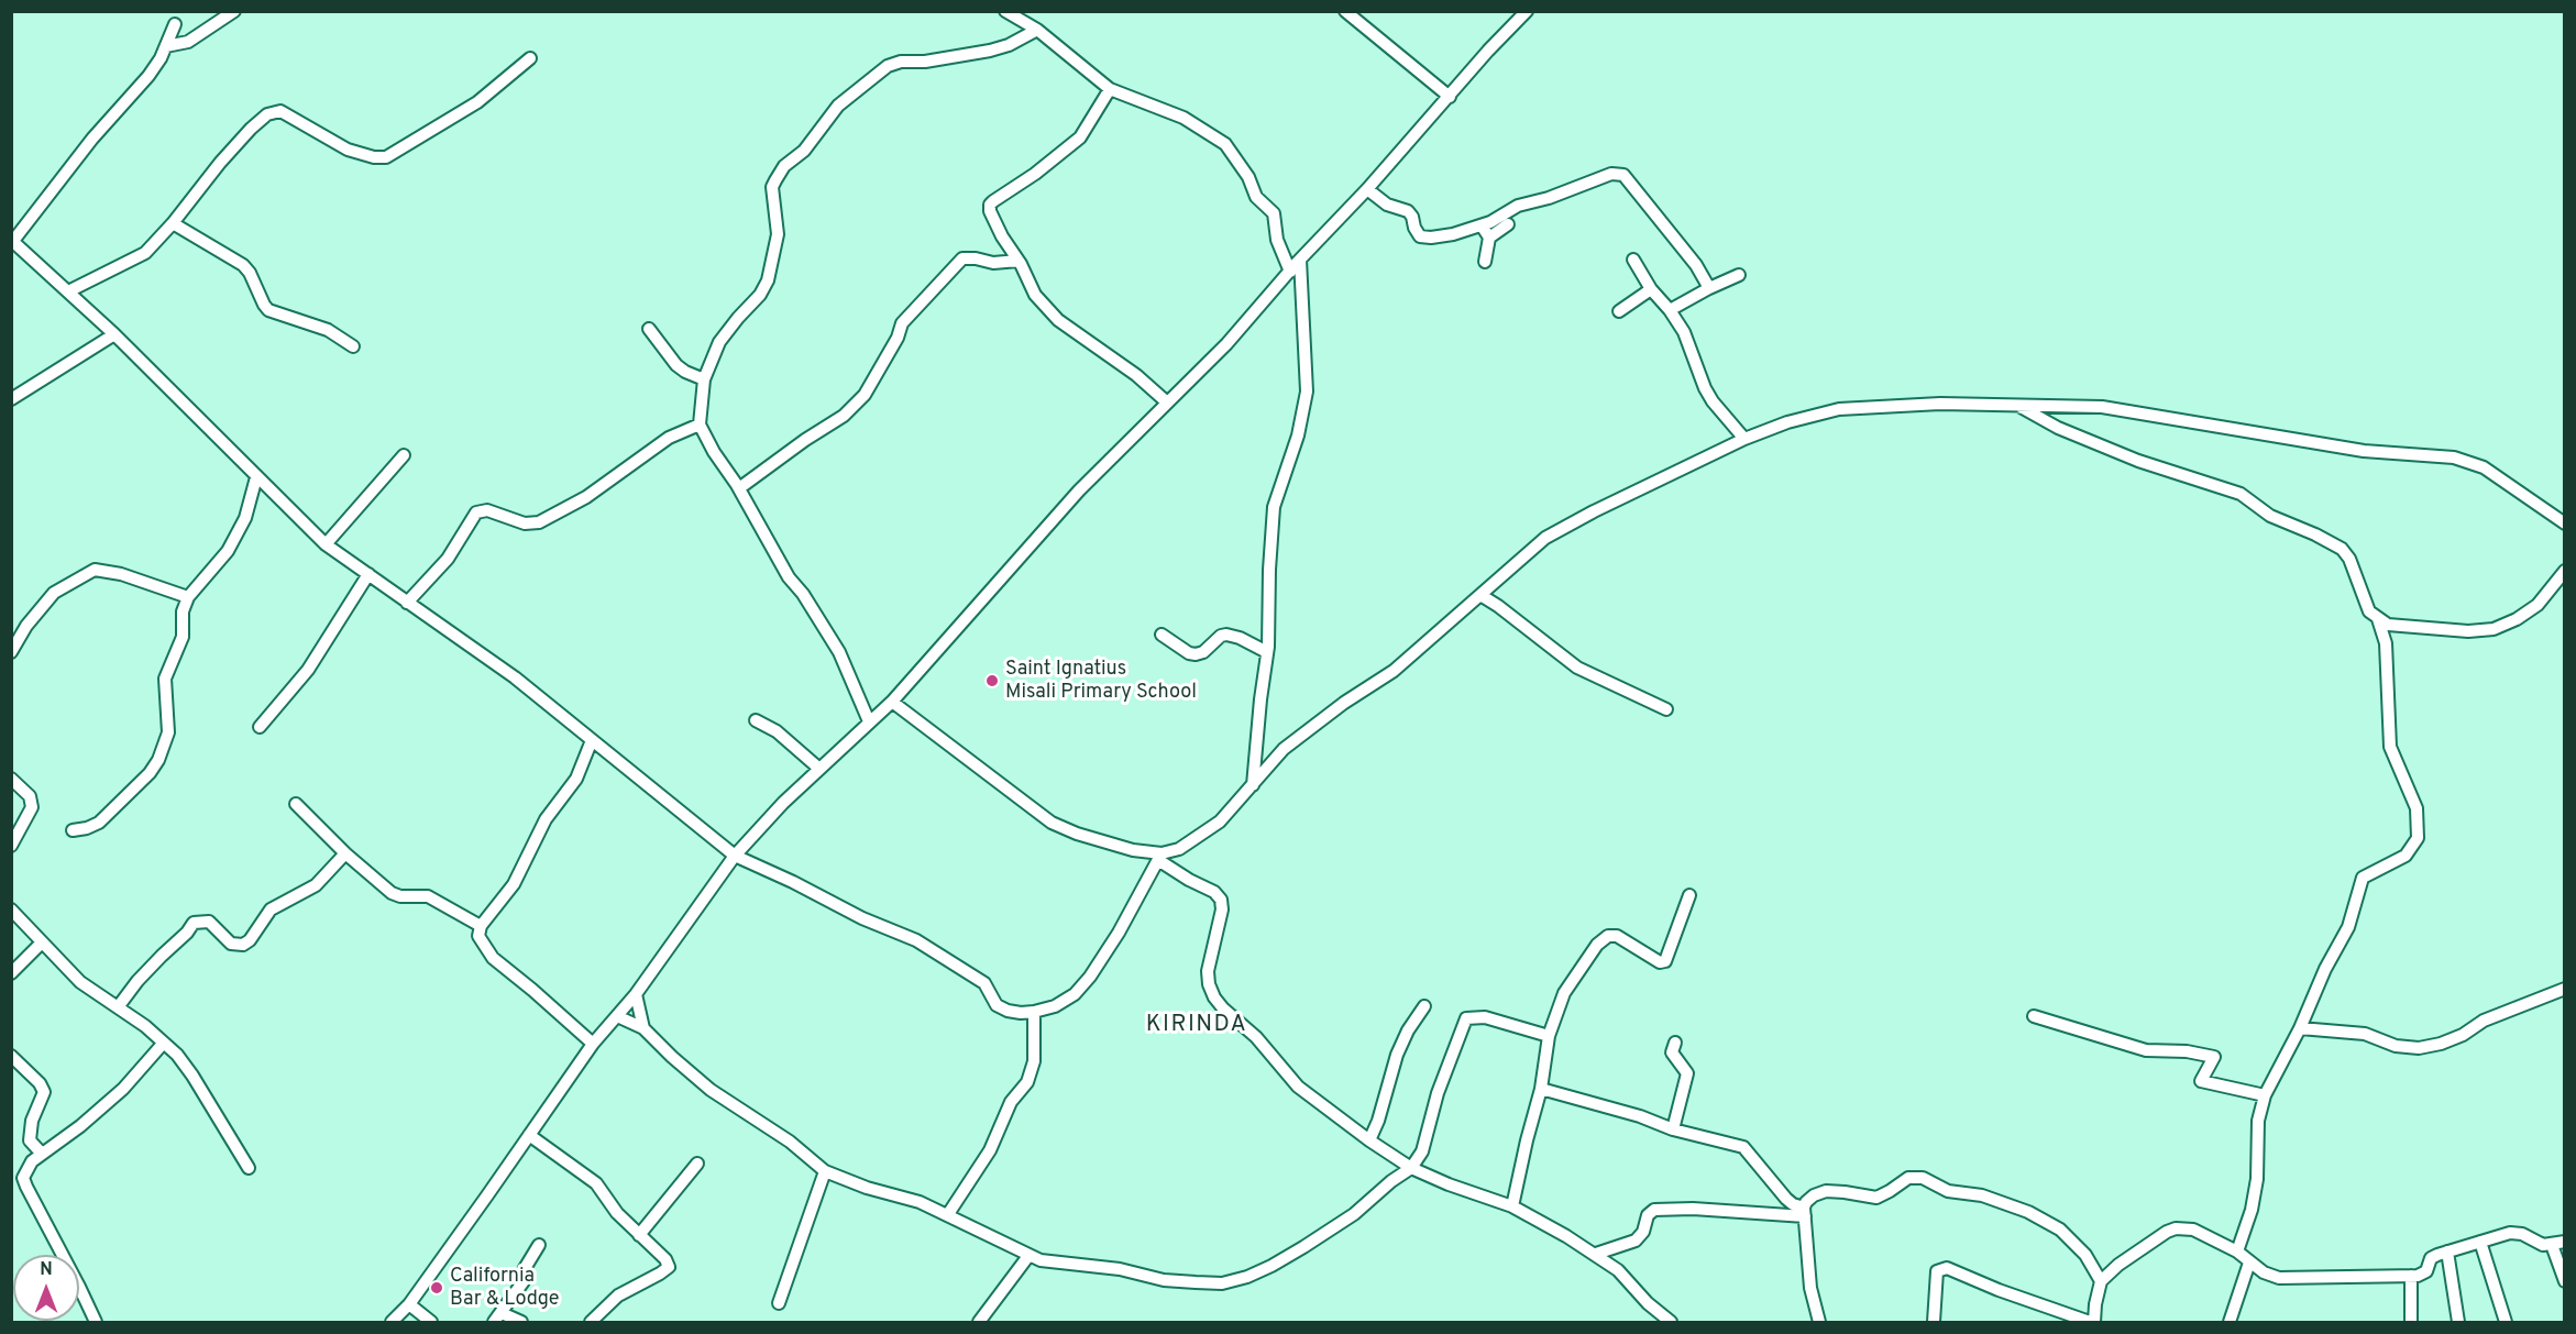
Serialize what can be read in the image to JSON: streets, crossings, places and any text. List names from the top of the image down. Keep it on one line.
{"districts":["KIRINDA"],"places":["Saint Ignatius Misali Primary School","California Bar & Lodge"],"north":"top"}
